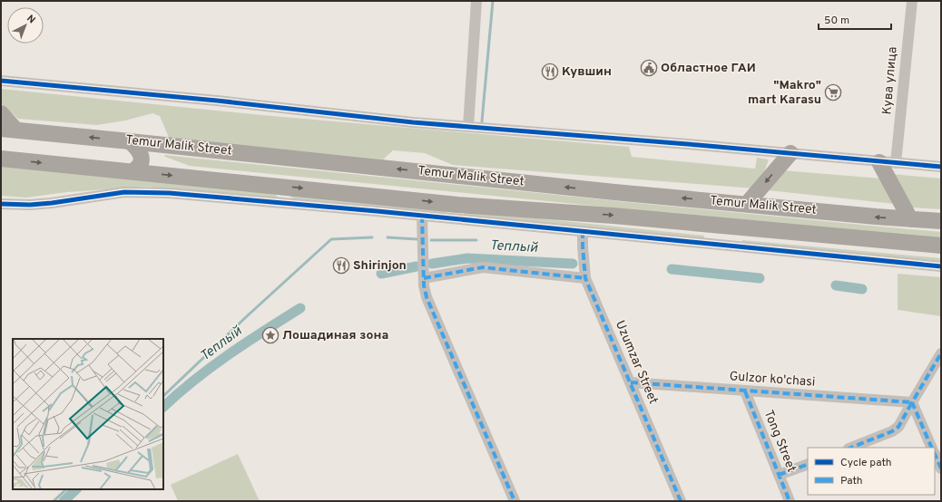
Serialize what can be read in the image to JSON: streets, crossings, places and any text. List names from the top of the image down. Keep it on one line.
{"streets":{"highway":["Temur Malik Street"],"street":["Кува улица","Uzumzar Street","Gulzor ko'chasi","Tong Street"]},"crossings":[["Uzumzar Street","Gulzor ko'chasi"],["Gulzor ko'chasi","Tong Street"]],"water":["Теплый"],"places":{"public building":["Областное ГАИ"],"restaurant":["Кувшин","Shirinjon"],"supermarket":["\"Makro\" mart Karasu"],"place":["Лошадиная зона"]},"legend":["Cycle path","Path"],"scale_bar":"50 m","north":"top right"}
